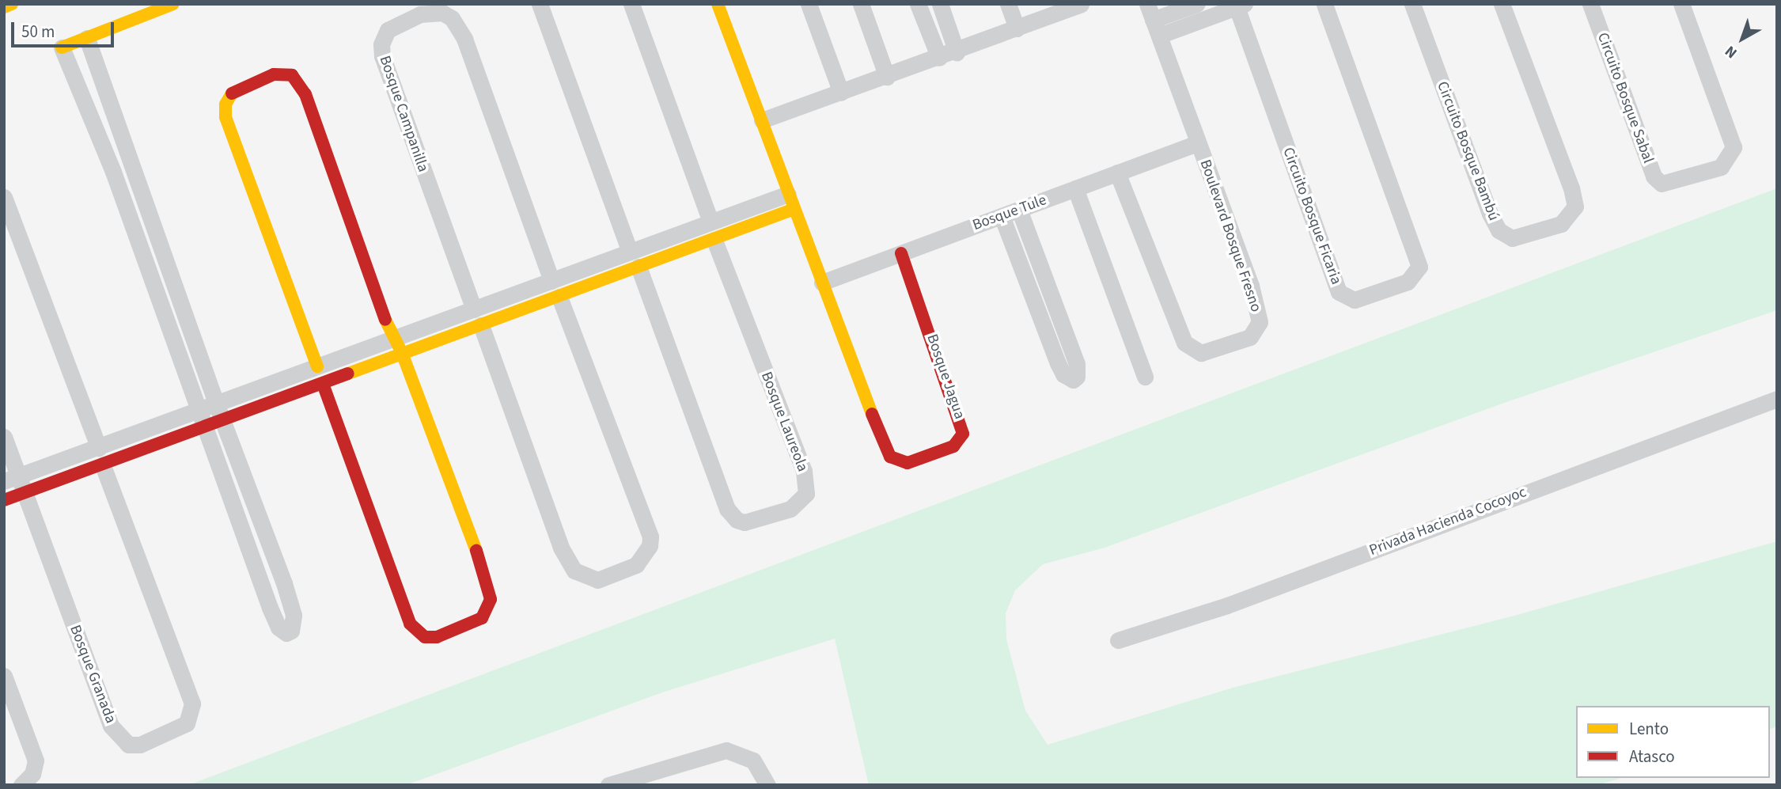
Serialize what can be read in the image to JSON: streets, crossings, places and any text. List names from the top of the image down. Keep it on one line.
{"streets":{"street":["Circuito Bosque Sabal","Bosque Campanilla","Circuito Bosque Bambú","Bosque Tule","Circuito Bosque Ficaria","Boulevard Bosque Fresno","Bosque Jagua","Bosque Laureola","Privada Hacienda Cocoyoc","Bosque Granada"]},"crossings":[["Bosque Tule","Boulevard Bosque Fresno"],["Bosque Tule","Bosque Jagua"]],"legend":["Lento","Atasco"],"scale_bar":"50 m","north":"bottom left"}
